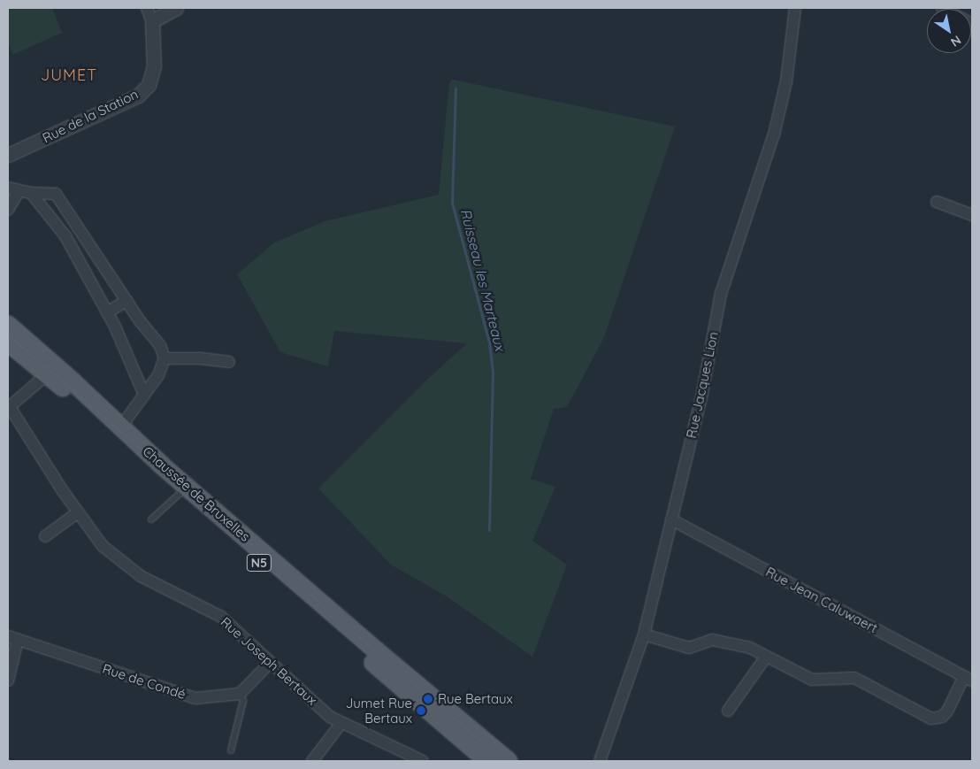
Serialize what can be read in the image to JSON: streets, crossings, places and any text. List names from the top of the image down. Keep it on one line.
{"streets":{"main road":["Chaussée de Bruxelles","N5"],"street":["Rue de la Station","Rue Jacques Lion","Rue Jean Caluwaert","Rue Joseph Bertaux","Rue de Condé"]},"crossings":[["Rue Jacques Lion","Rue Jean Caluwaert"],["Chaussée de Bruxelles","Rue Joseph Bertaux"]],"districts":["JUMET"],"water":["Ruisseau les Marteaux"],"places":["Rue Bertaux","Jumet Rue Bertaux"],"north":"bottom right"}
